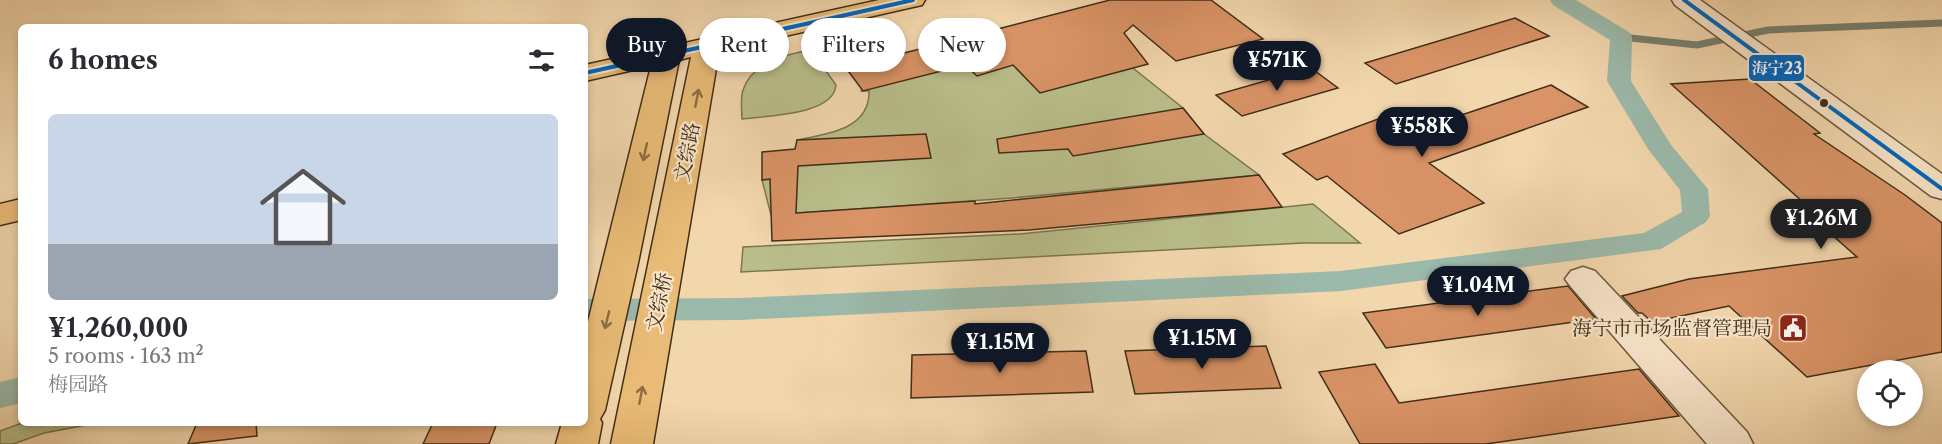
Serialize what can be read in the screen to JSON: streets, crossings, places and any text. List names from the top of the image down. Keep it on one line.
{"streets":{"main road":["文综路","文综桥"]},"crossings":[["文综路","文综桥"]],"places":{"public building":["海宁市市场监督管理局"]},"lines":["transit line 海宁23"],"page":{"chip":["Buy","Rent","Filters","New"],"heading":"6 homes","price":["¥571K","¥558K","¥1.26M","¥1.04M","¥1.15M","¥1.15M"],"list":[{"name":"¥1,260,000","note":"5 rooms · 163 m² · 梅园路"}]}}
